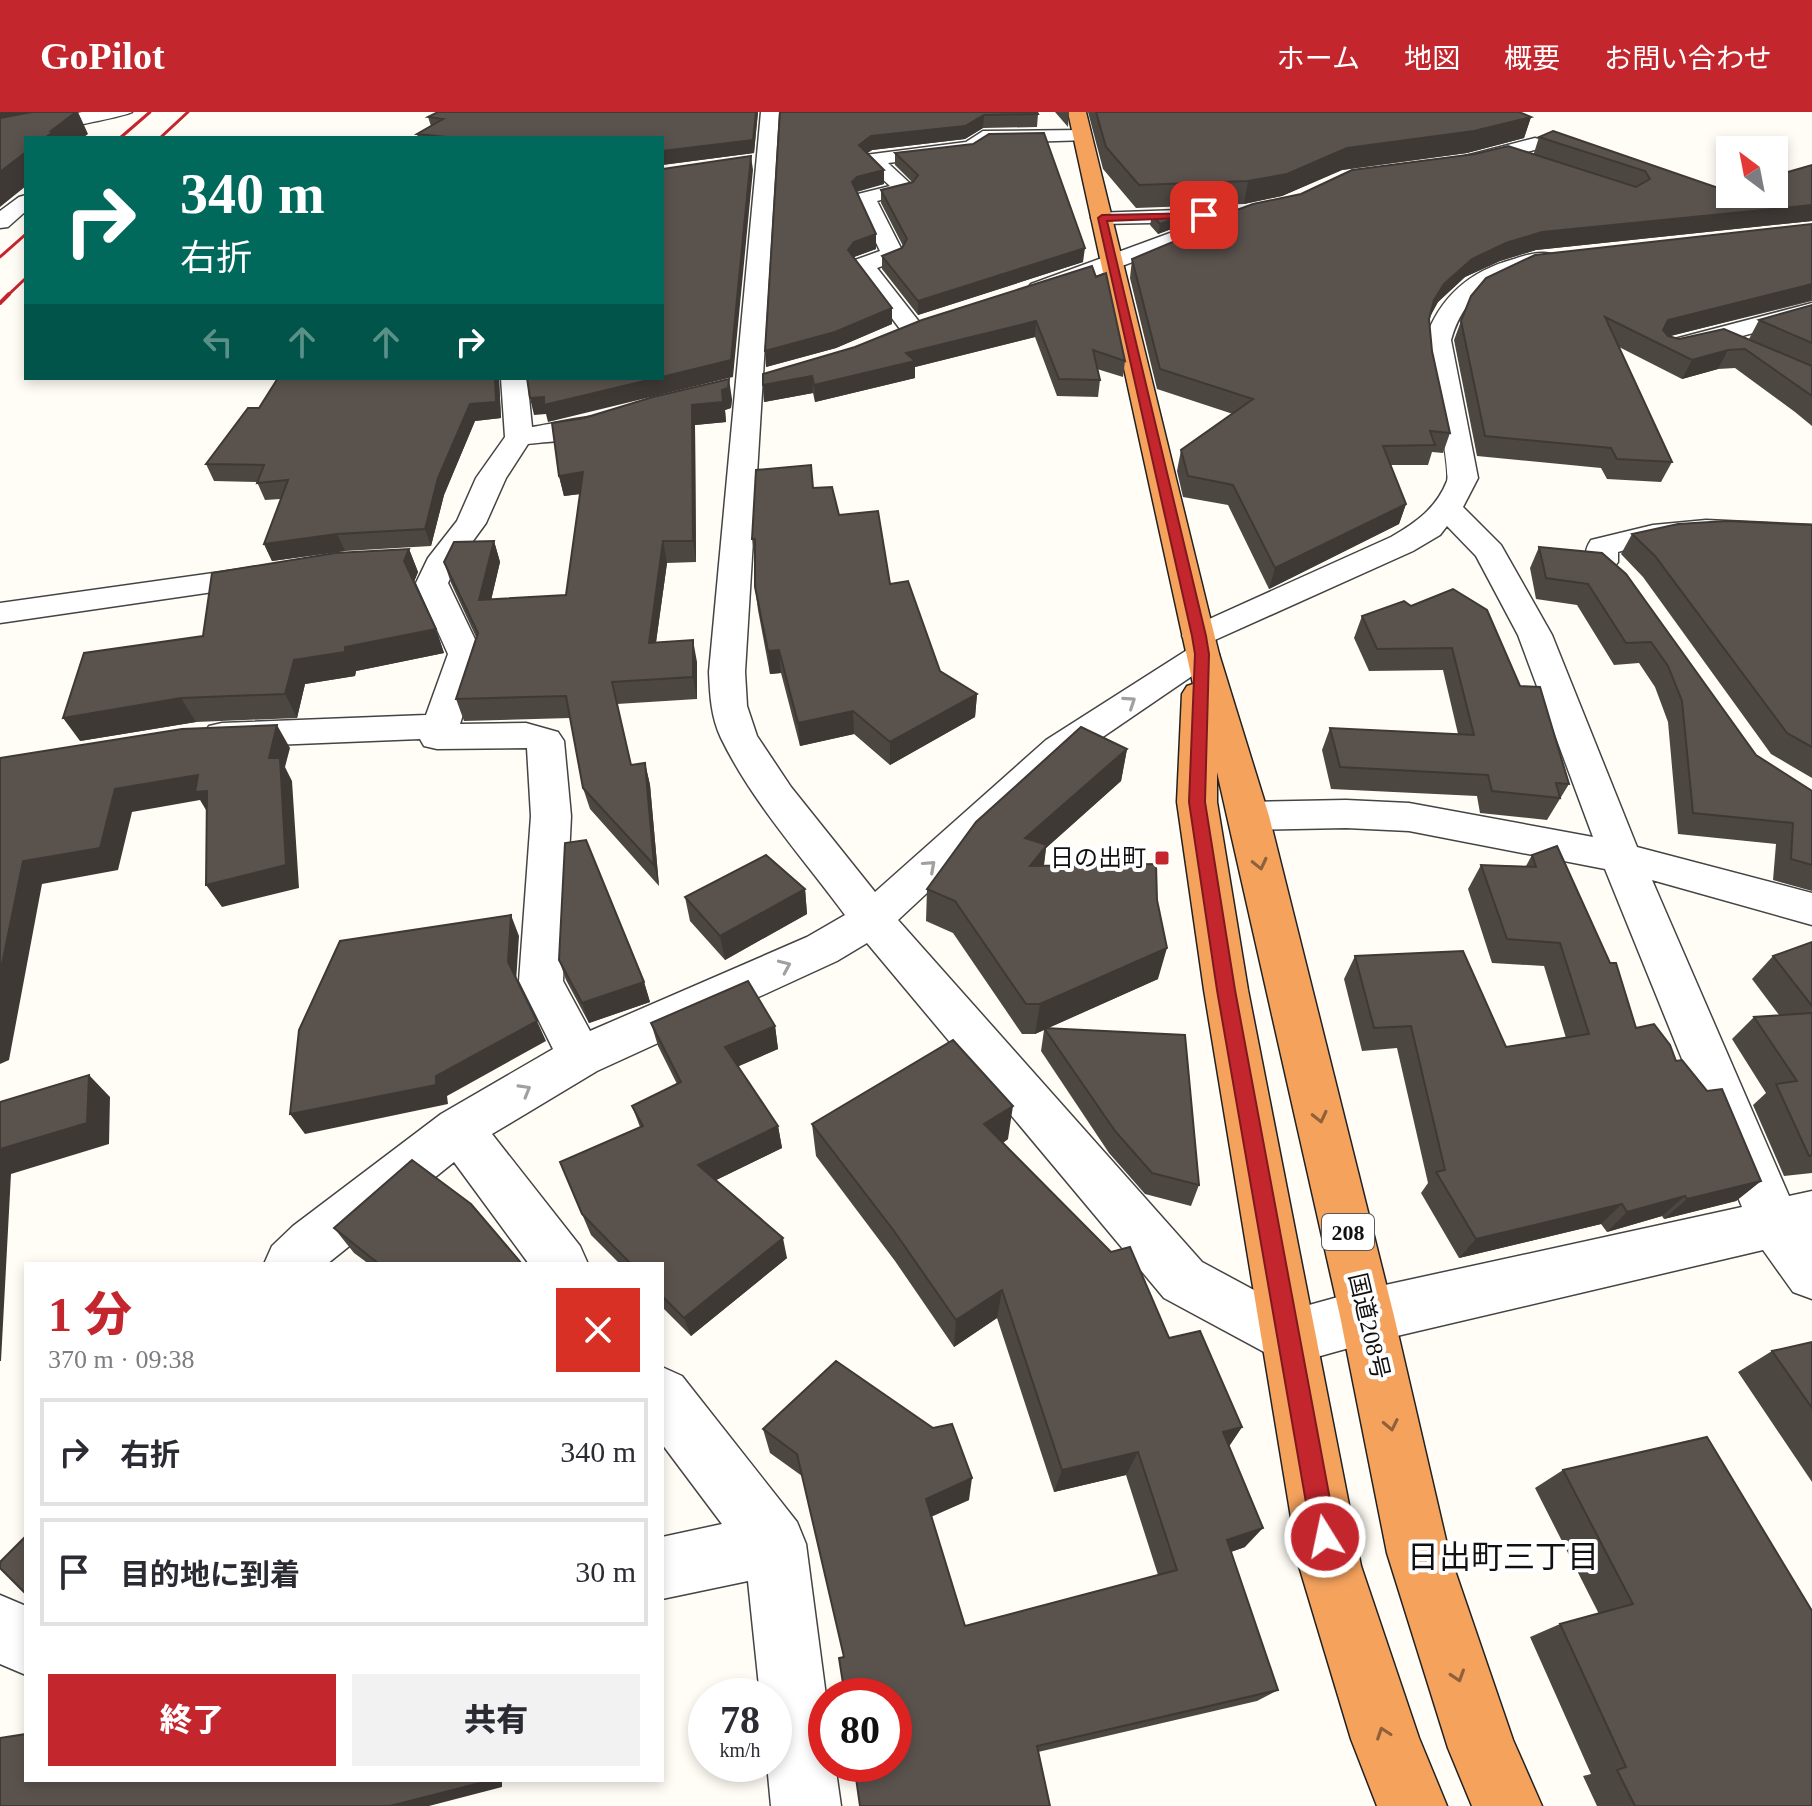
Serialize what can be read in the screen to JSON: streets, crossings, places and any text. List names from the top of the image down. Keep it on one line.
{"streets":{"highway":["208","国道208号"]},"districts":["日出町三丁目"],"places":{"transit":["日の出町"]},"north":"top left","page":{"header":"GoPilot","nav":["ホーム","地図","概要","お問い合わせ"],"turn":["340 m","右折"],"heading":["1 分","370 m · 09:38"],"list":[{"name":"右折","value":"340 m"},{"name":"目的地に到着","value":"30 m"}],"buttons":["終了","共有"],"speed":"78 km/h","limit":"80"}}
